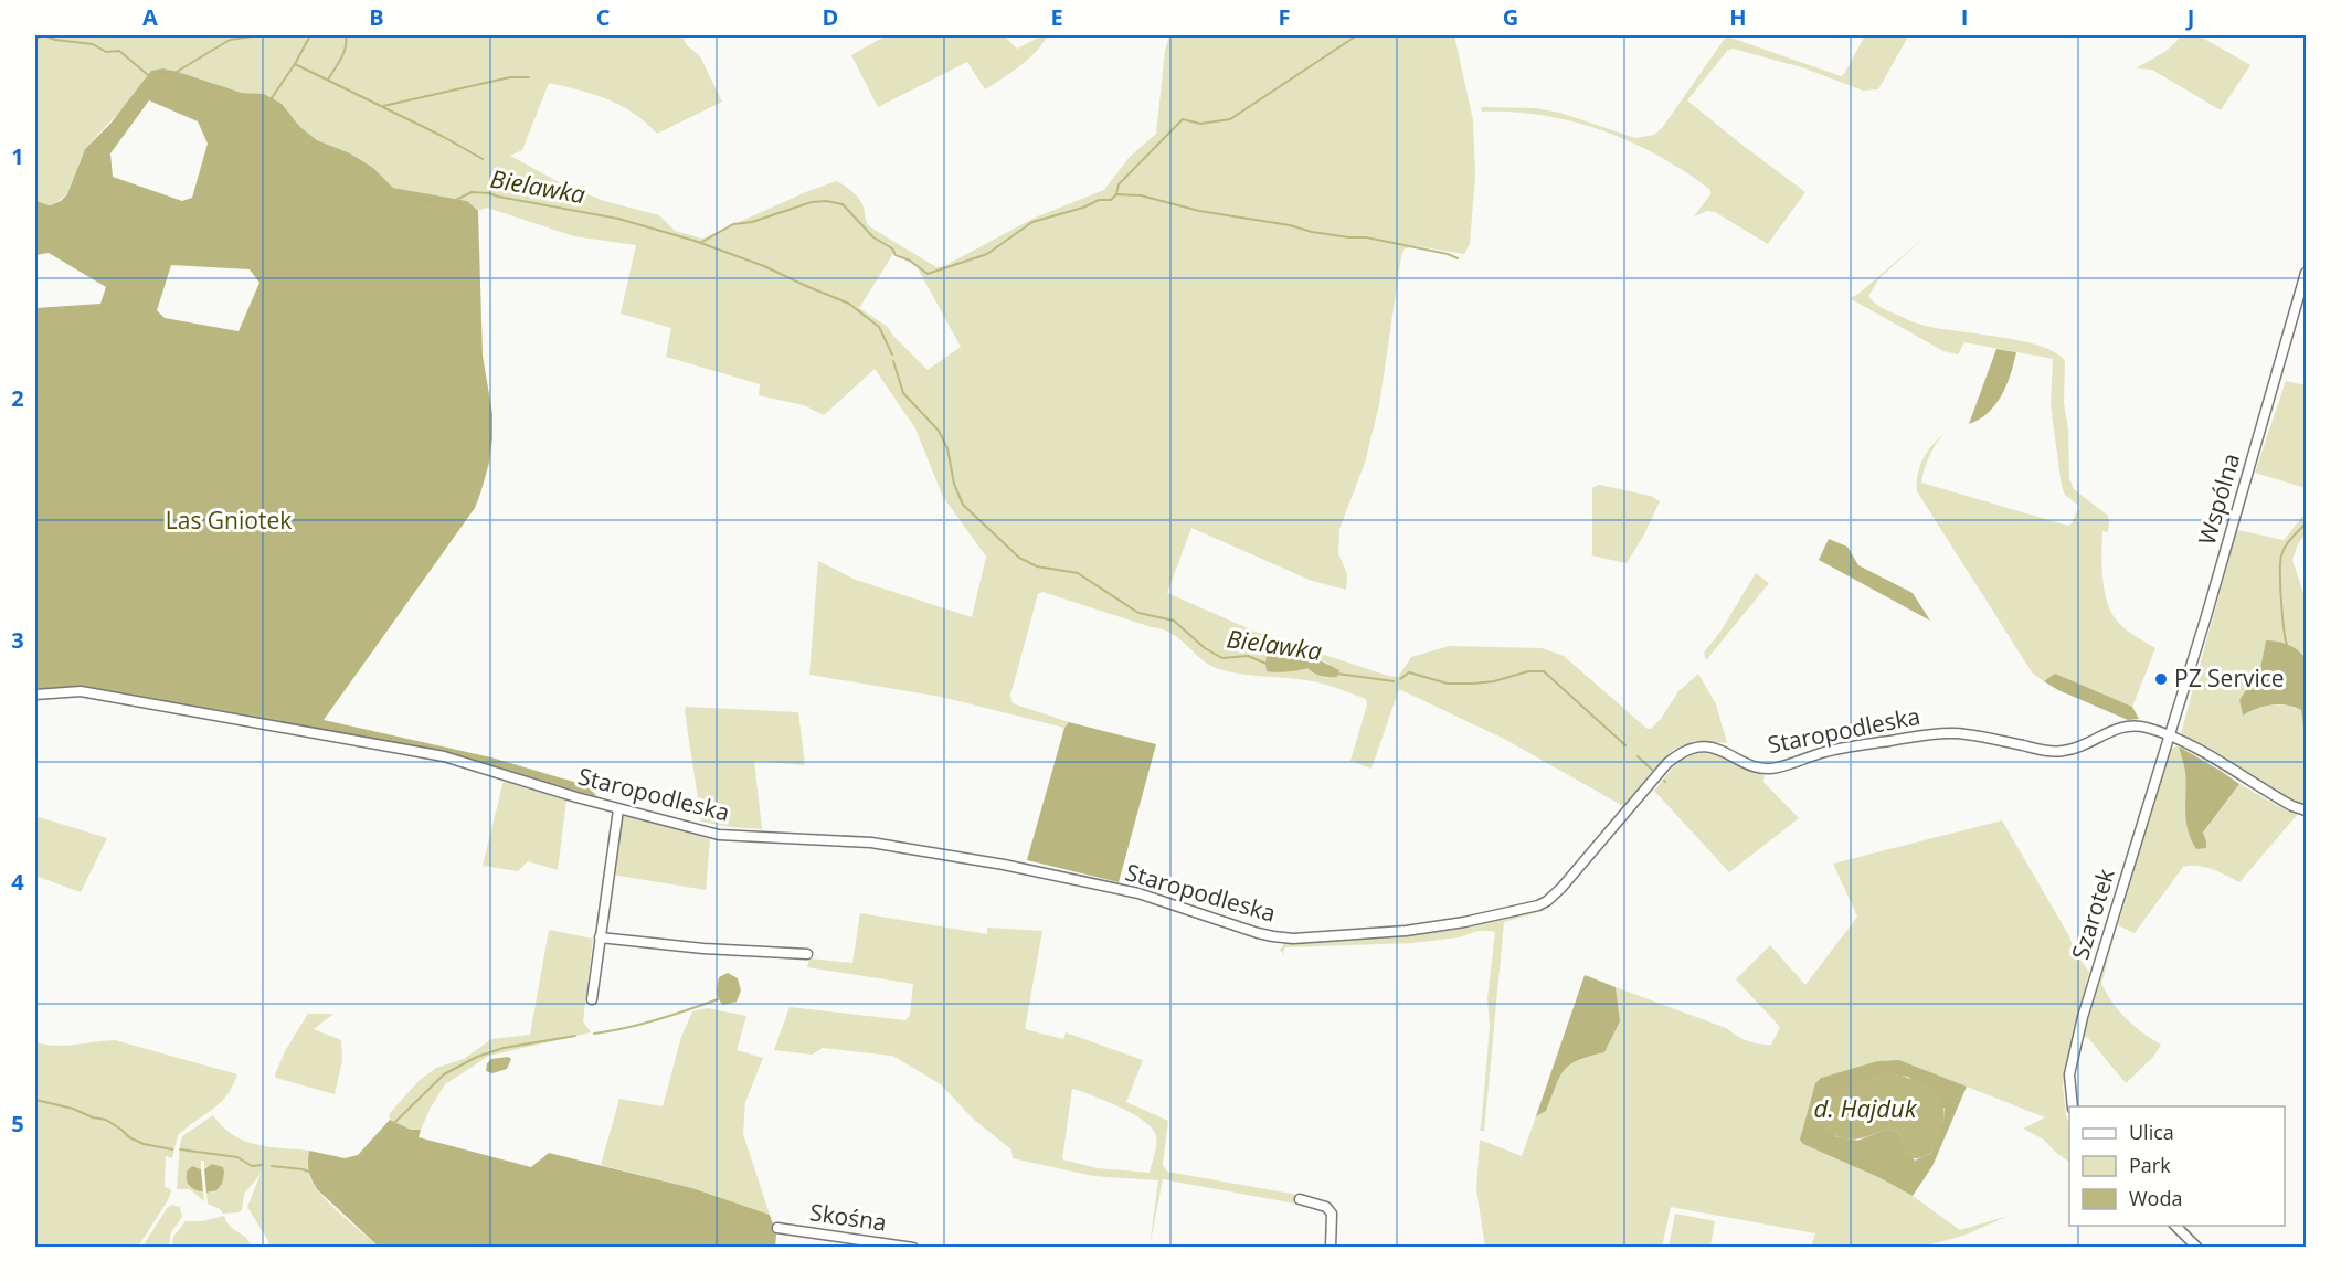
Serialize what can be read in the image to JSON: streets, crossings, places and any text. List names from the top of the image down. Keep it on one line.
{"streets":{"street":["Wspólna","Staropodleska","Szarotek","Skośna"]},"crossings":[["Wspólna","Staropodleska"],["Wspólna","Szarotek"],["Staropodleska","Szarotek"]],"water":["Bielawka","d. Hajduk"],"parks":["Las Gniotek"],"places":["PZ Service"],"legend":["Ulica","Park","Woda"],"grid":{"columns":["A","B","C","D","E","F","G","H","I","J"],"rows":["1","2","3","4","5"]}}
